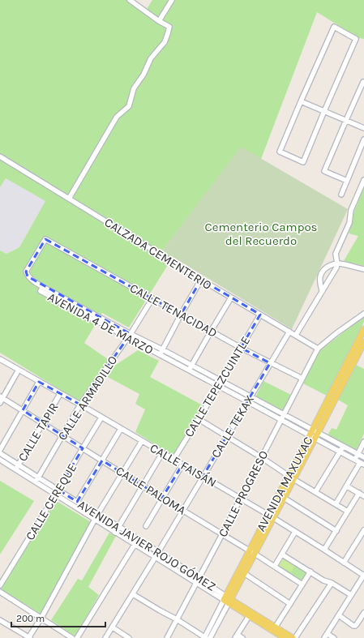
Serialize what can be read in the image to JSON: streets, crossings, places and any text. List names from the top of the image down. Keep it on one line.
{"streets":{"main road":["AVENIDA MAXUXAC","AVENIDA JAVIER ROJO GÓMEZ"],"street":["CALZADA CEMENTERIO","CALLE TENACIDAD","AVENIDA 4 DE MARZO","CALLE TEPEZCUINTLE","CALLE ARMADILLO","CALLE TEKAX","CALLE TAPIR","CALLE FAISÁN","CALLE PALOMA","CALLE PROGRESO","CALLE CEREQUE"]},"crossings":[["CALZADA CEMENTERIO","CALLE TEPEZCUINTLE"],["CALZADA CEMENTERIO","CALLE TEKAX"],["CALZADA CEMENTERIO","CALLE PROGRESO"],["CALLE TENACIDAD","AVENIDA 4 DE MARZO"],["CALLE TENACIDAD","CALLE TEPEZCUINTLE"],["CALLE TENACIDAD","CALLE ARMADILLO"],["CALLE TENACIDAD","CALLE TEKAX"],["CALLE TENACIDAD","CALLE PROGRESO"],["AVENIDA 4 DE MARZO","CALLE TEPEZCUINTLE"],["AVENIDA 4 DE MARZO","CALLE ARMADILLO"],["AVENIDA 4 DE MARZO","CALLE TEKAX"],["AVENIDA 4 DE MARZO","AVENIDA MAXUXAC"],["AVENIDA 4 DE MARZO","CALLE PROGRESO"],["CALLE TEPEZCUINTLE","CALLE FAISÁN"],["CALLE ARMADILLO","CALLE FAISÁN"],["CALLE ARMADILLO","CALLE PALOMA"],["CALLE ARMADILLO","AVENIDA JAVIER ROJO GÓMEZ"],["CALLE TEKAX","CALLE FAISÁN"],["CALLE TEKAX","CALLE PALOMA"],["CALLE TEKAX","AVENIDA JAVIER ROJO GÓMEZ"],["CALLE TAPIR","CALLE FAISÁN"],["CALLE TAPIR","CALLE PALOMA"],["CALLE TAPIR","AVENIDA JAVIER ROJO GÓMEZ"],["CALLE FAISÁN","AVENIDA MAXUXAC"],["CALLE FAISÁN","CALLE PROGRESO"],["CALLE FAISÁN","CALLE CEREQUE"],["AVENIDA MAXUXAC","CALLE PALOMA"],["AVENIDA MAXUXAC","AVENIDA JAVIER ROJO GÓMEZ"],["CALLE PALOMA","CALLE PROGRESO"],["CALLE PALOMA","CALLE CEREQUE"],["CALLE PROGRESO","AVENIDA JAVIER ROJO GÓMEZ"],["CALLE CEREQUE","AVENIDA JAVIER ROJO GÓMEZ"]],"parks":["Cementerio Campos del Recuerdo"],"scale_bar":"200 m"}
